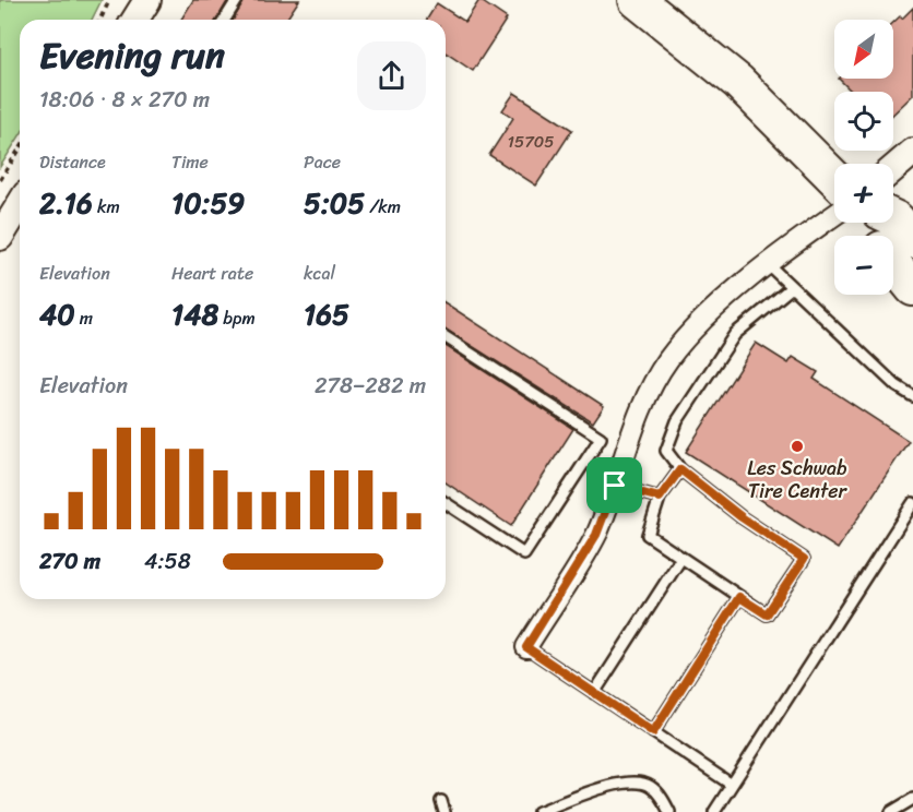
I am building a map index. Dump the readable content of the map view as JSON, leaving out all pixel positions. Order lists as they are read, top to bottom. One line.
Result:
{"places":["Les Schwab Tire Center"],"house_numbers":["15705"],"north":"bottom left","page":{"map_buttons":["+","−"],"heading":["Evening run","18:06 · 8 × 270 m"],"stats":[["Distance","2.16 km"],["Time","10:59"],["Pace","5:05 /km"],["Elevation","40 m"],["Heart rate","148 bpm"],["kcal","165"]],"chart":["Elevation","278–282 m"],"list":[{"name":"270 m","note":"4:58"}]}}
